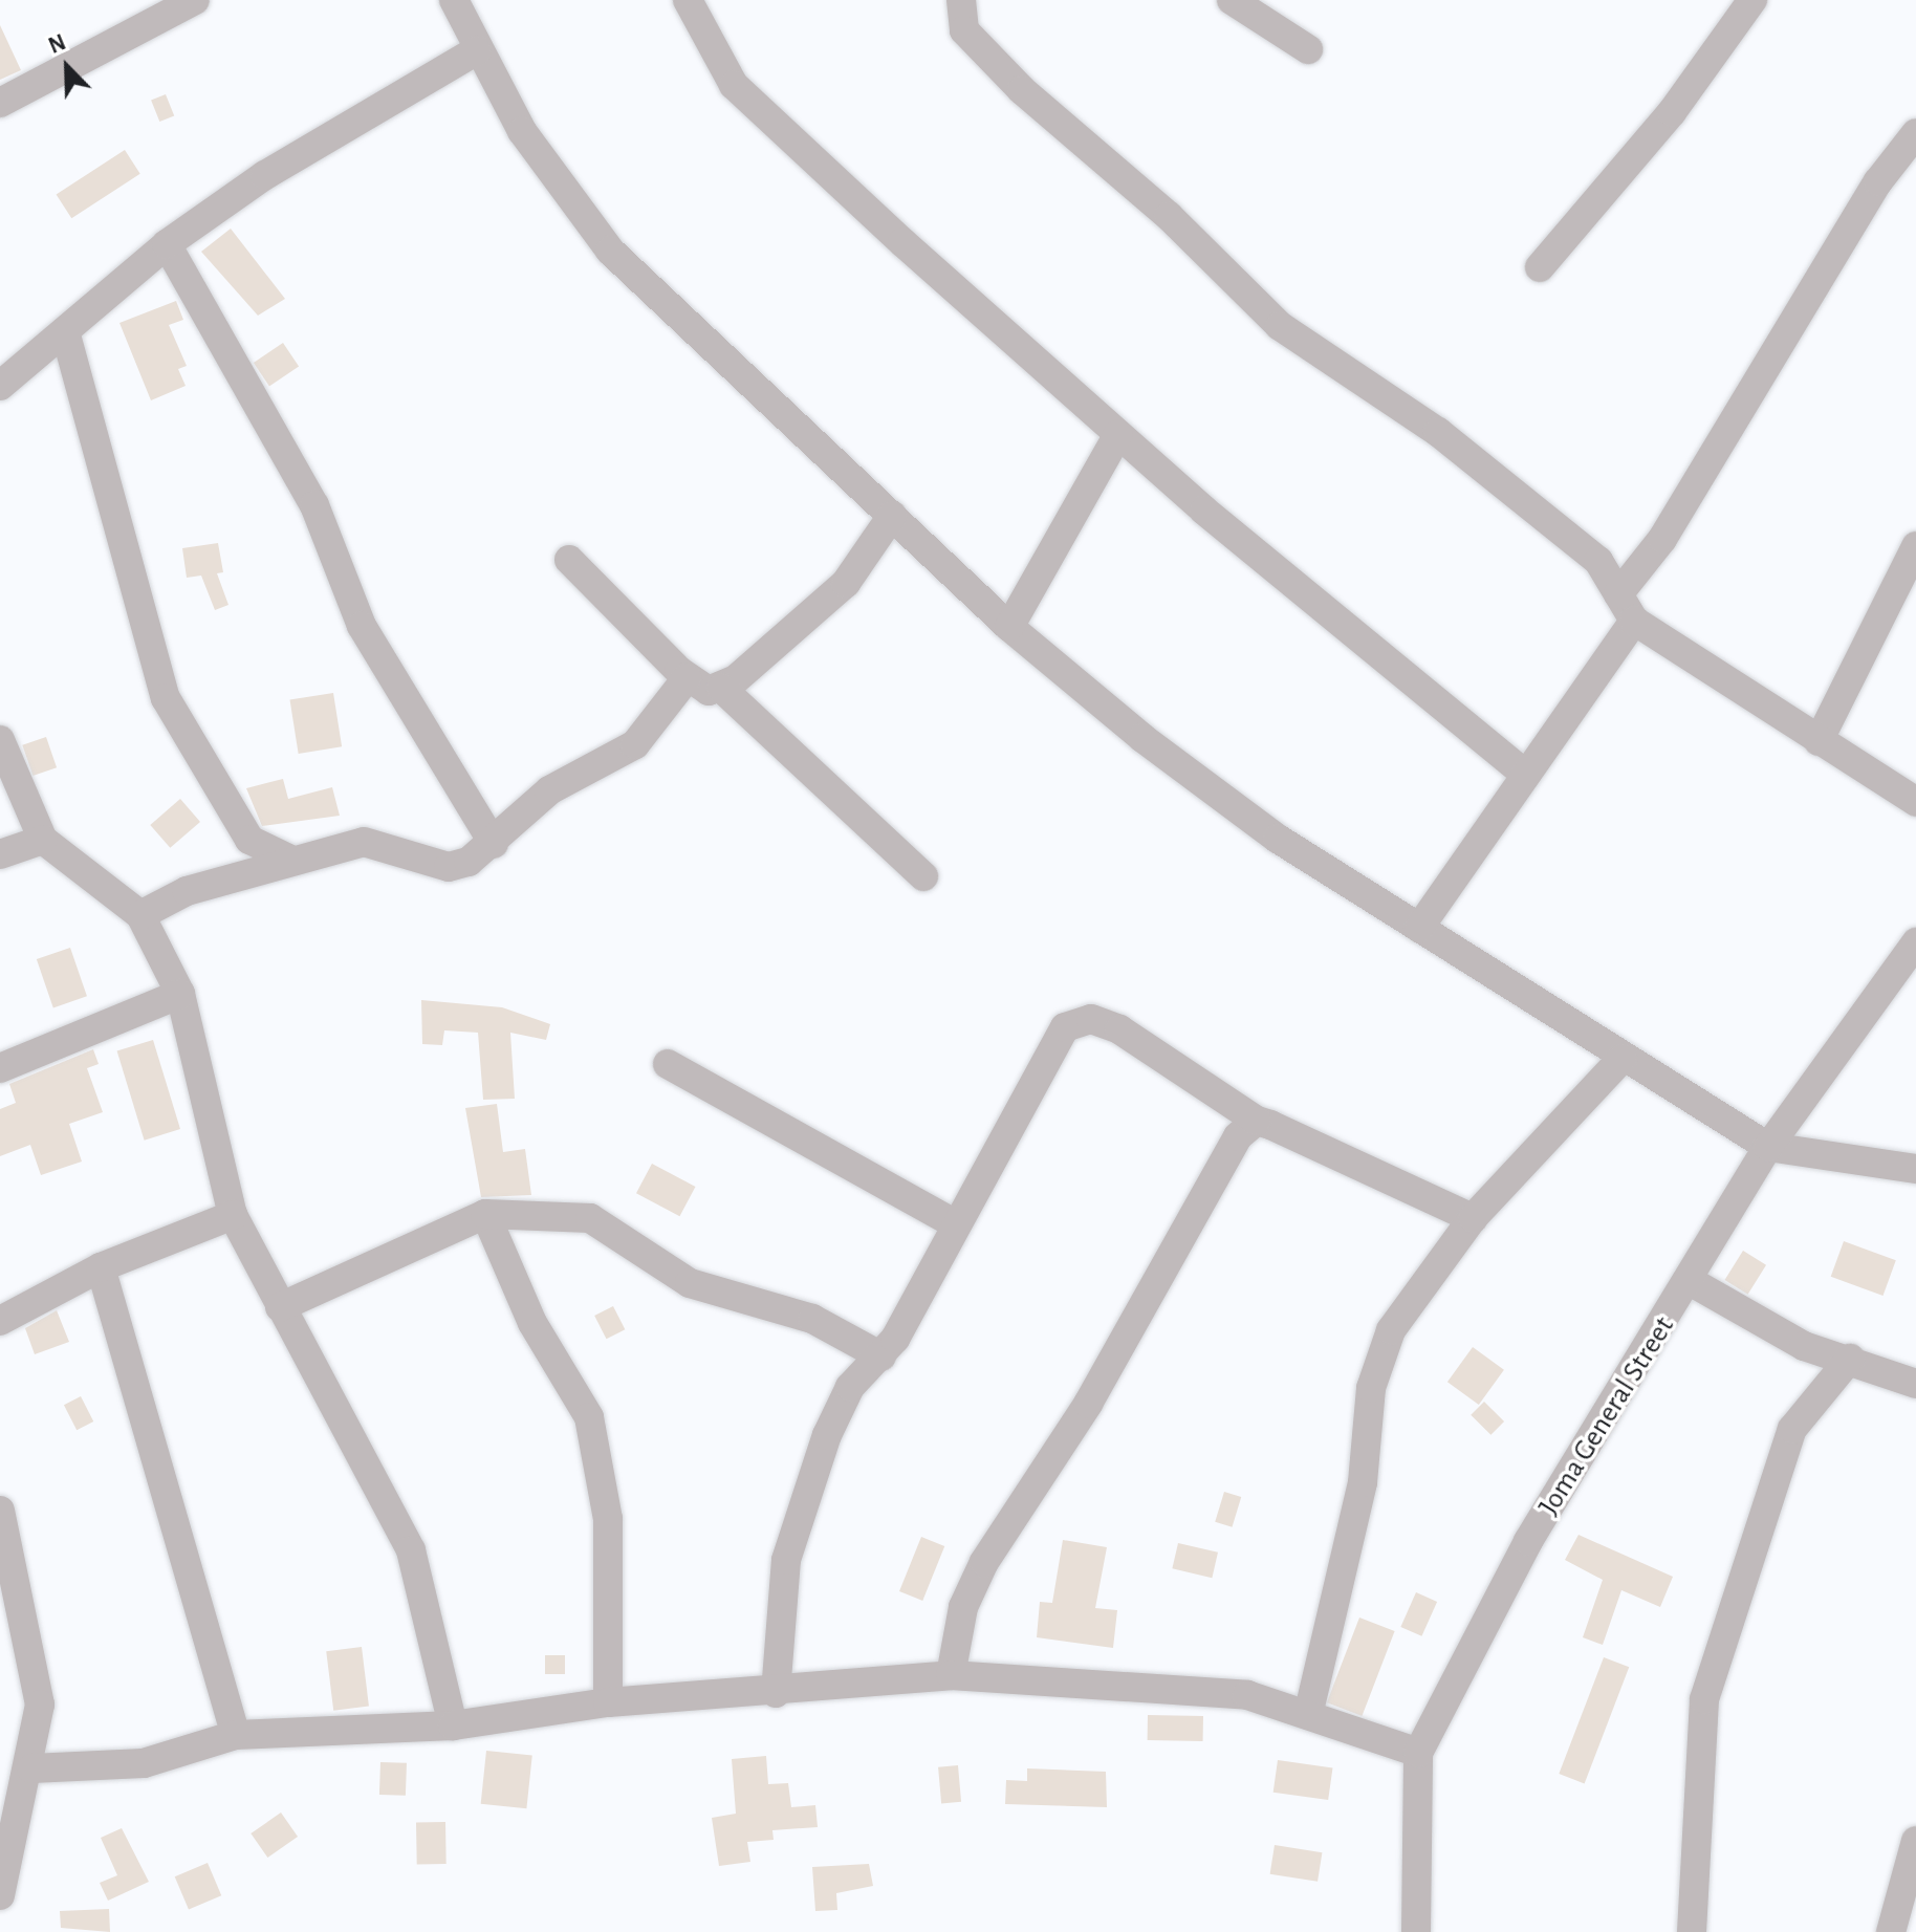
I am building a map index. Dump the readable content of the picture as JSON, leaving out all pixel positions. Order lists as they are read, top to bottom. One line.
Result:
{"streets":{"street":["Joma General Street"]},"north":"top left"}
